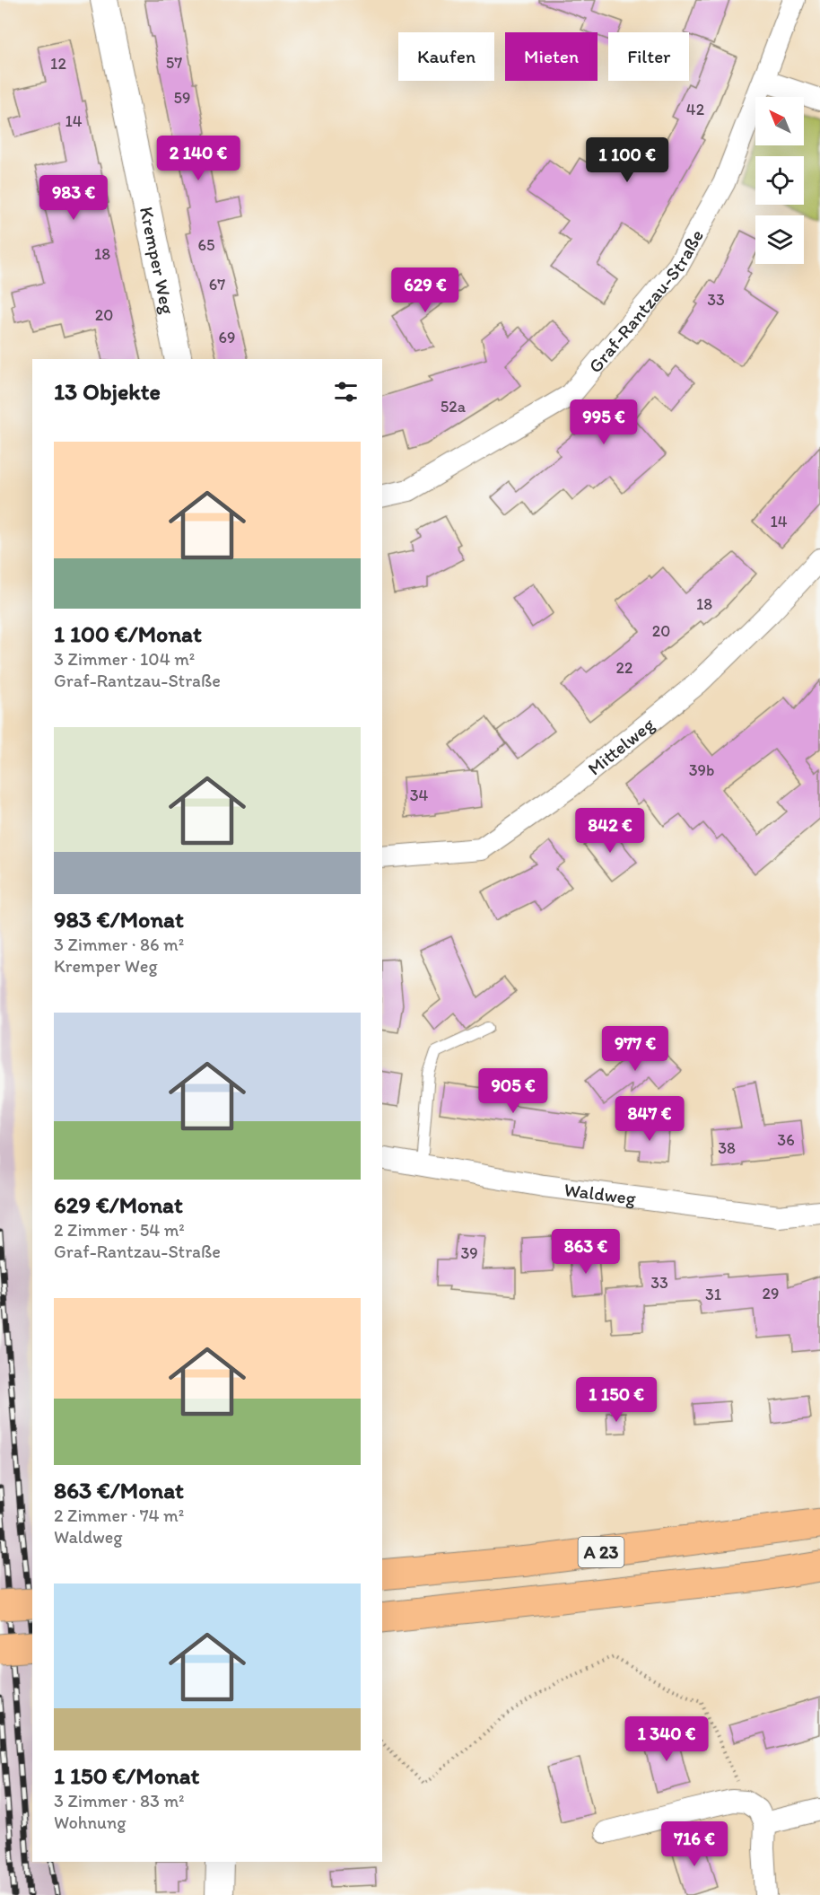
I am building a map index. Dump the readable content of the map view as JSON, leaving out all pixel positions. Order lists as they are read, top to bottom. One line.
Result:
{"streets":{"highway":["A 23"],"street":["Kremper Weg","Graf-Rantzau-Straße","Mittelweg","Waldweg"]},"house_numbers":["57","12","59","42","14","65","18","67","33","20","69","52a","14","18","20","22","39b","34","36","38","39","33","29","31"],"north":"top left","page":{"chip":["Kaufen","Mieten","Filter"],"price":["2 140 €","1 100 €","983 €","629 €","995 €","842 €","977 €","905 €","847 €","863 €","1 150 €","1 340 €","716 €"],"heading":"13 Objekte","list":[{"name":"1 100 €/Monat","note":"3 Zimmer · 104 m² · Graf-Rantzau-Straße"},{"name":"983 €/Monat","note":"3 Zimmer · 86 m² · Kremper Weg"},{"name":"629 €/Monat","note":"2 Zimmer · 54 m² · Graf-Rantzau-Straße"},{"name":"863 €/Monat","note":"2 Zimmer · 74 m² · Waldweg"},{"name":"1 150 €/Monat","note":"3 Zimmer · 83 m² · Wohnung"}]}}
